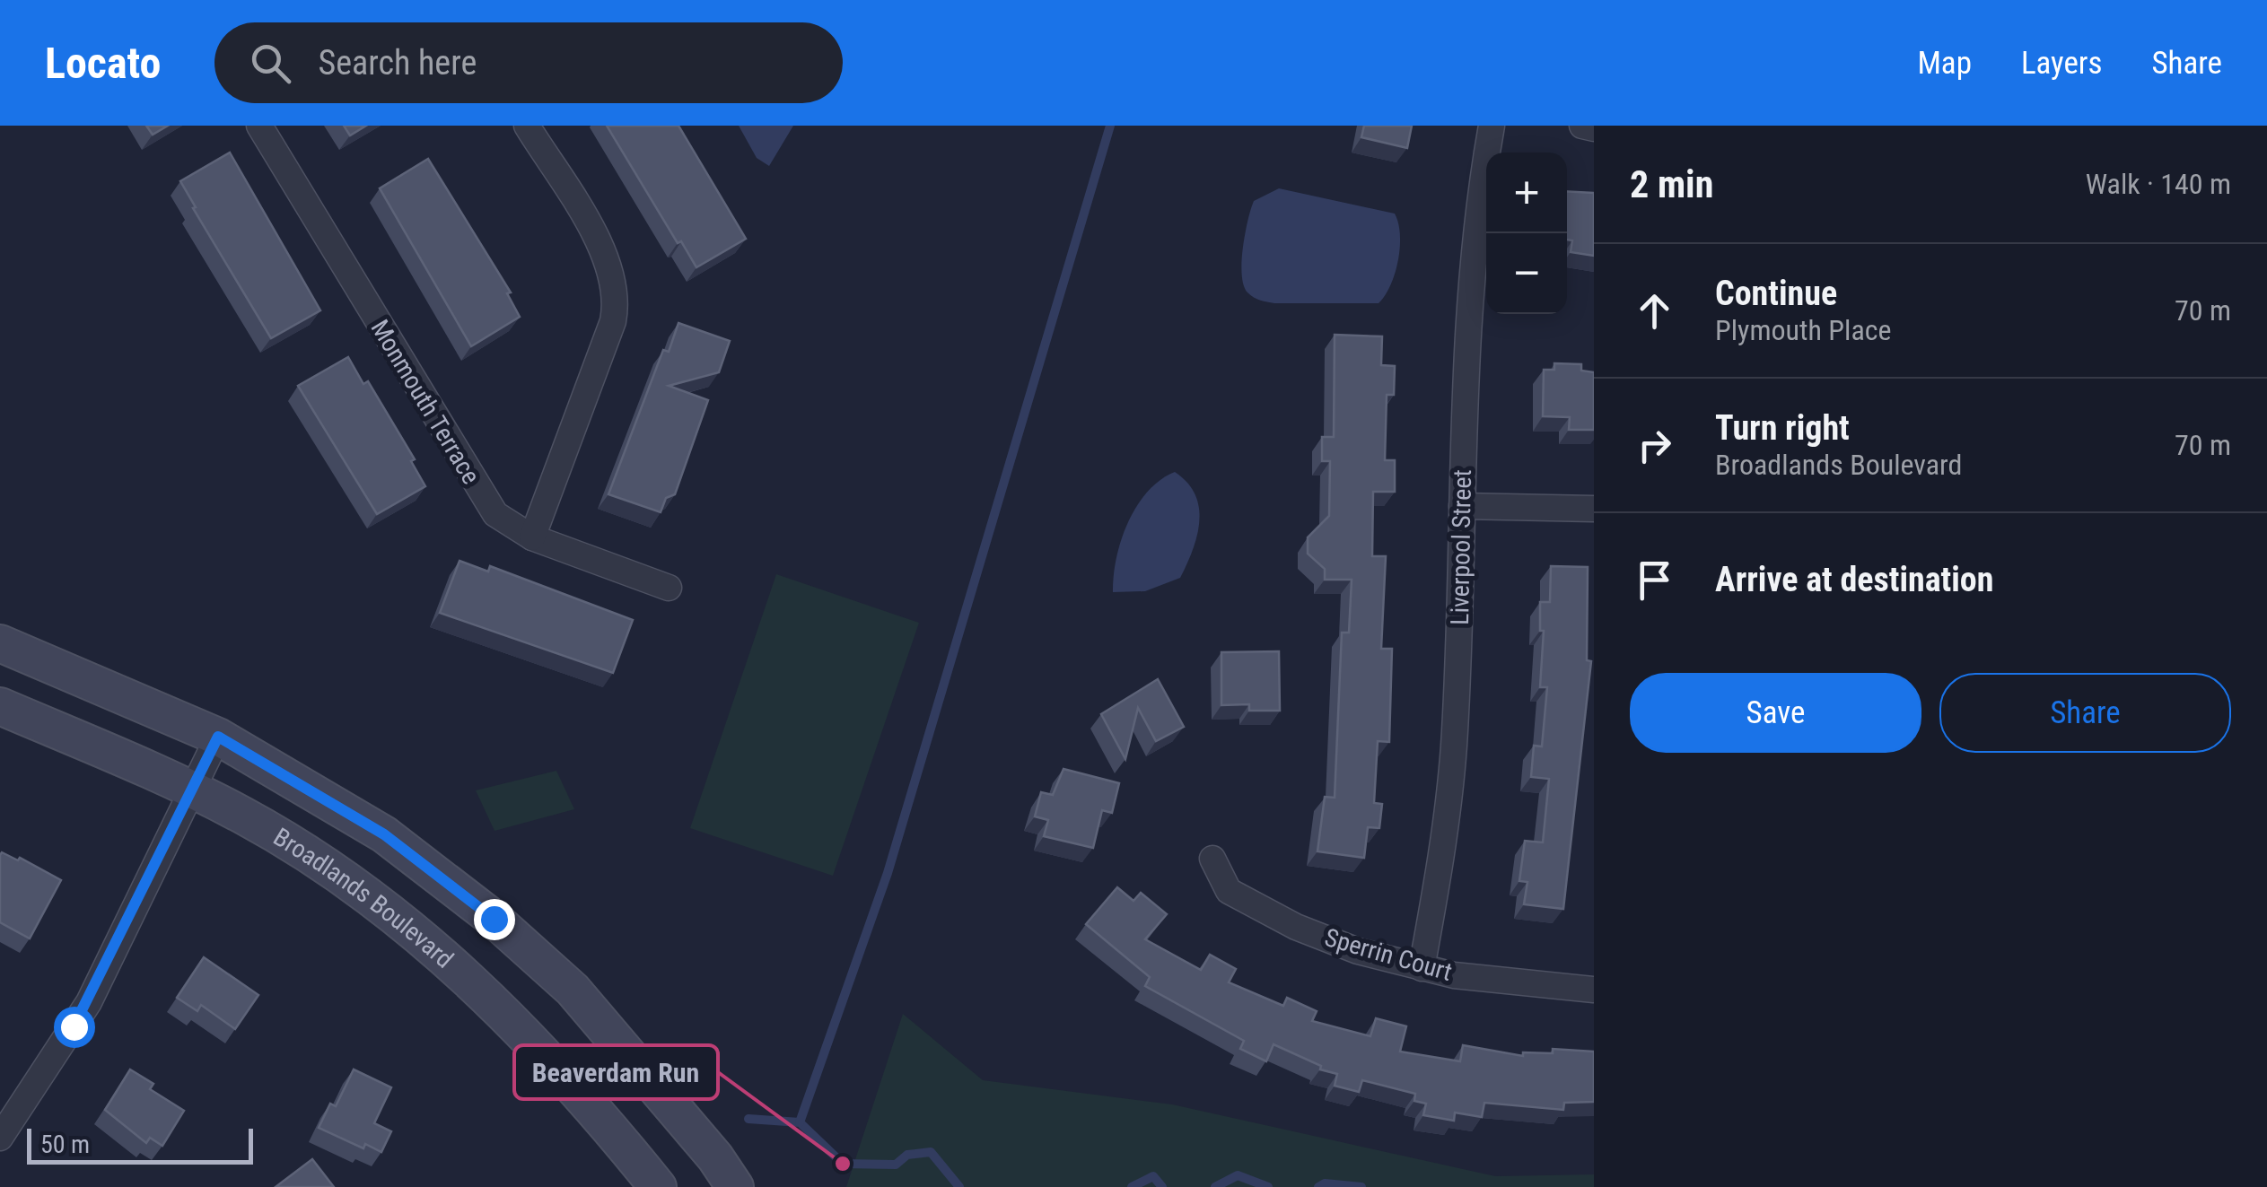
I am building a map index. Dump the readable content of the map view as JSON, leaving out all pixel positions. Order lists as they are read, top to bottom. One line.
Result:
{"streets":{"main road":["Broadlands Boulevard"],"street":["Monmouth Terrace","Liverpool Street","Sperrin Court"]},"crossings":[["Liverpool Street","Sperrin Court"]],"places":["Beaverdam Run"],"scale_bar":"50 m","page":{"header":"Locato","search":"Search here","nav":["Map","Layers","Share"],"heading":["2 min","Walk · 140 m"],"map_buttons":["+","−"],"list":[["Continue","Plymouth Place","70 m"],["Turn right","Broadlands Boulevard","70 m"],"Arrive at destination"],"buttons":["Save","Share"],"scale":"50 m"}}
